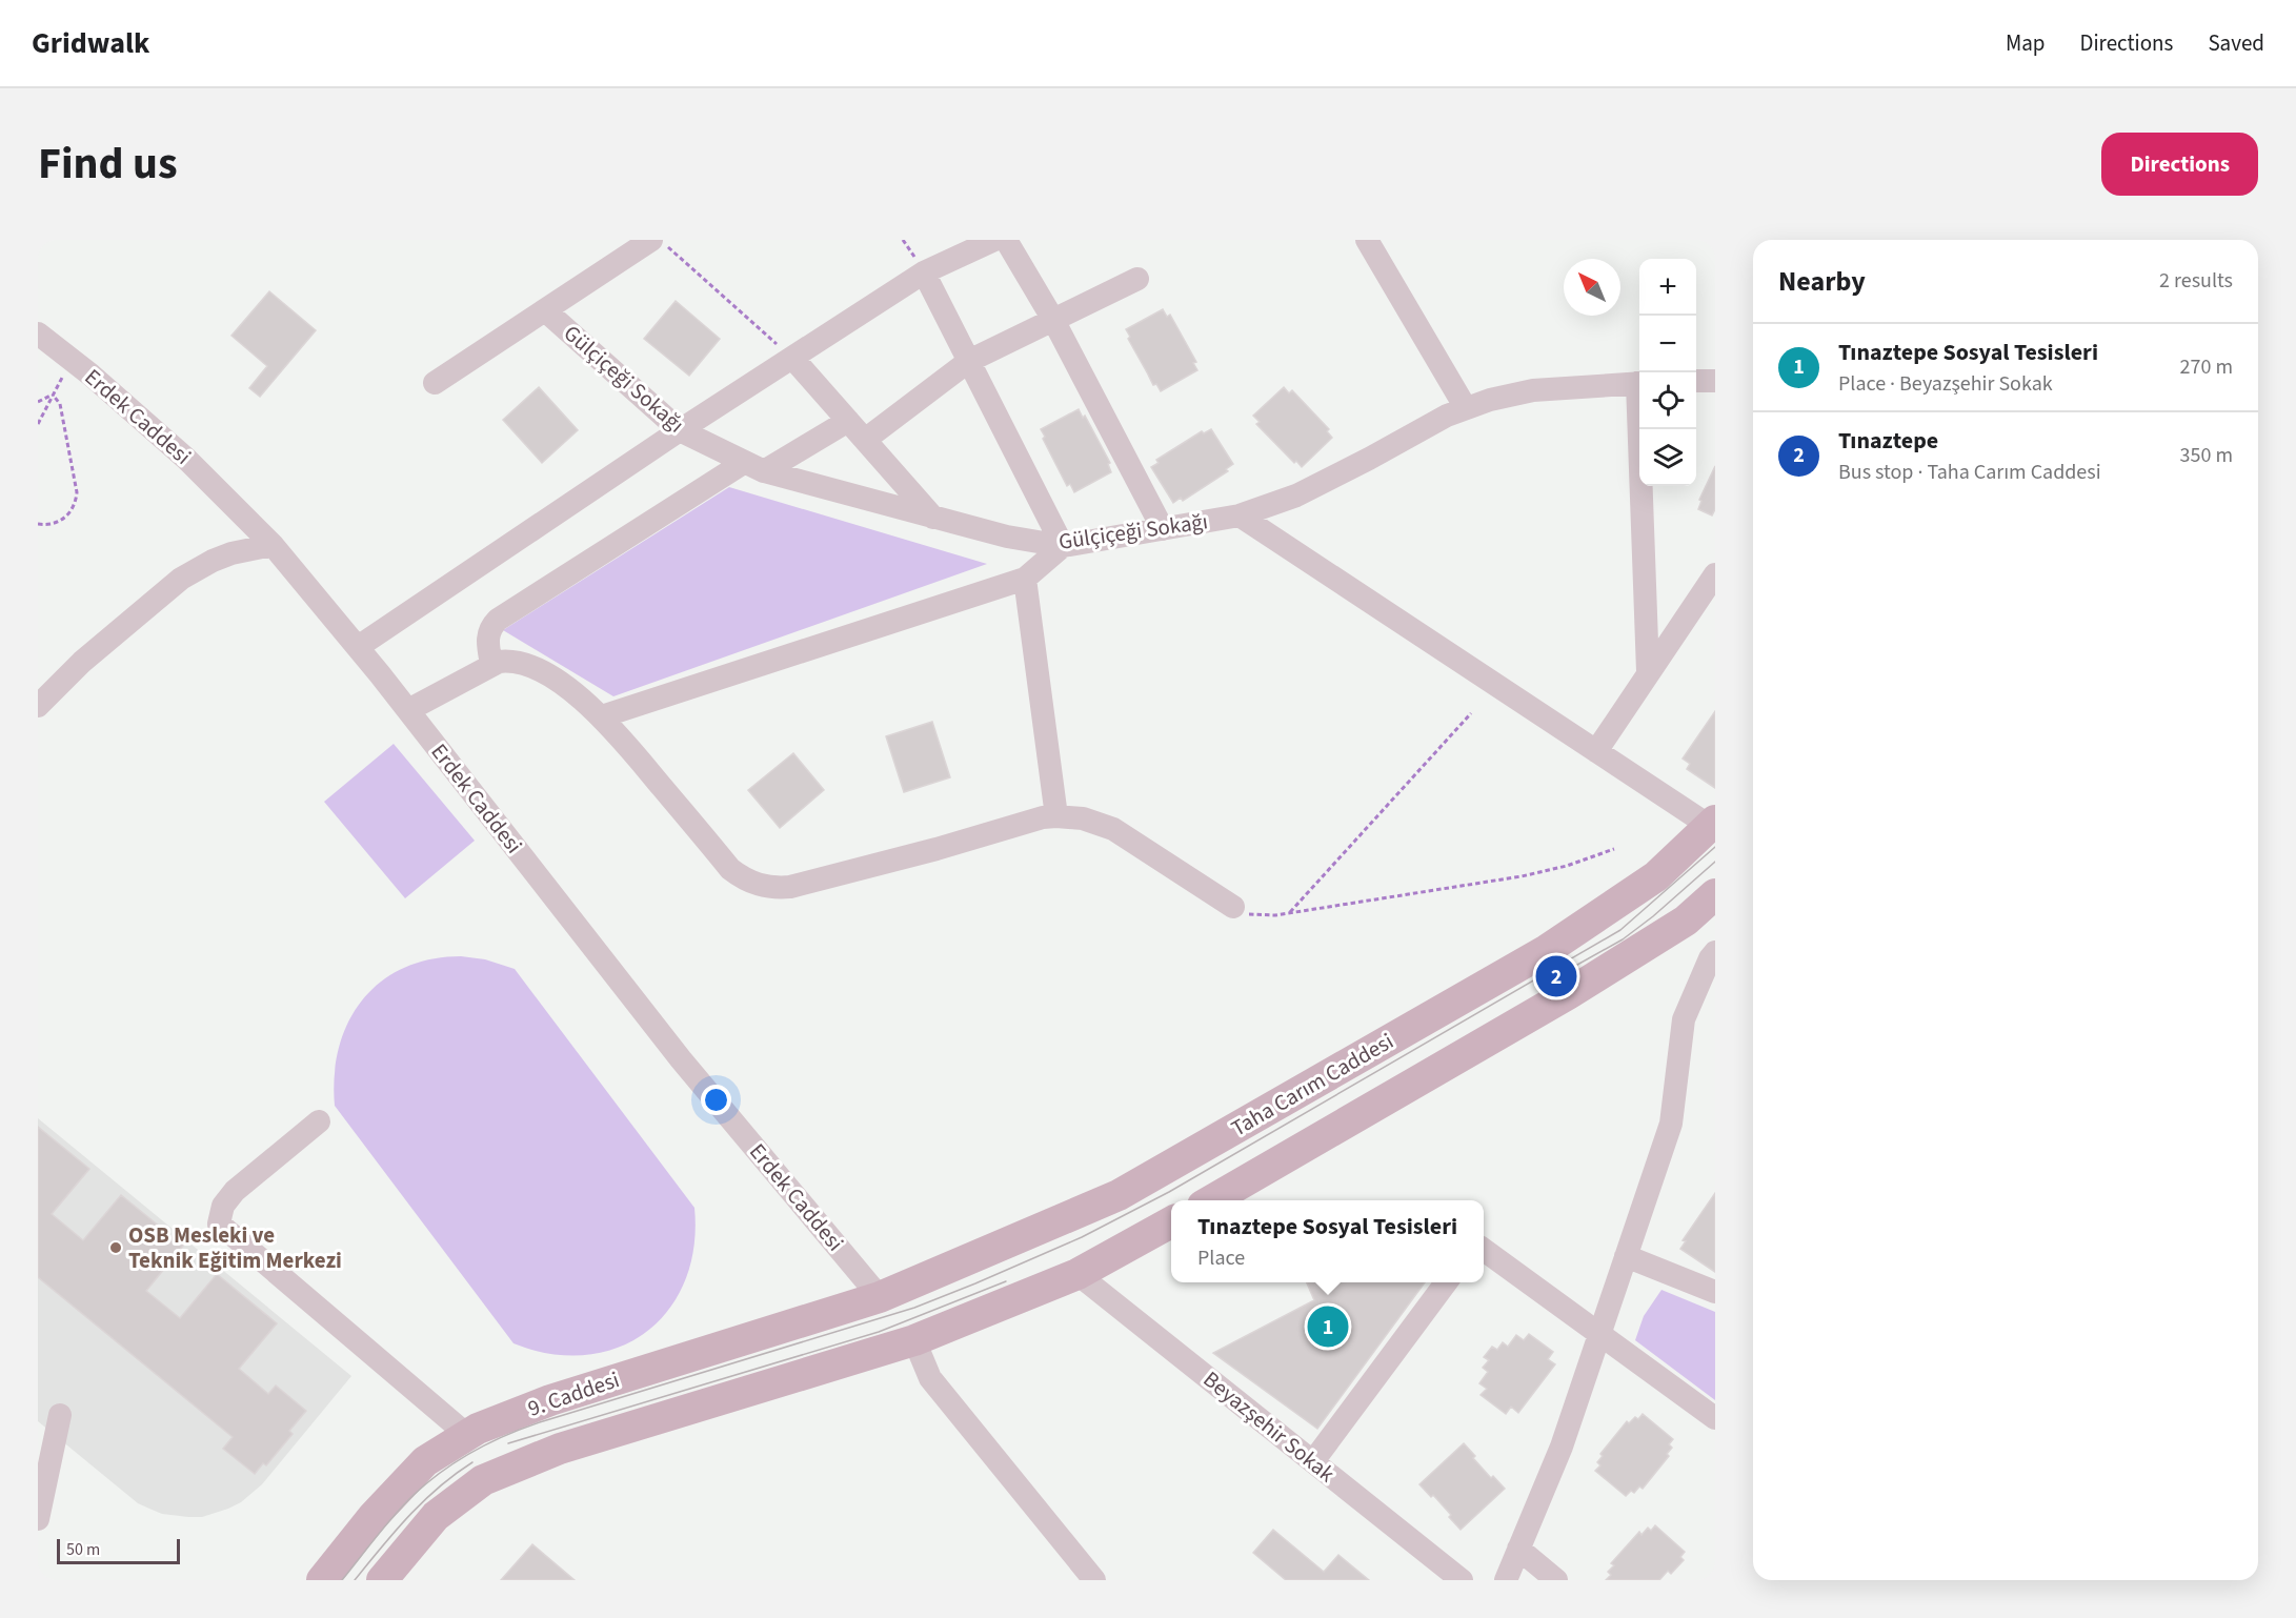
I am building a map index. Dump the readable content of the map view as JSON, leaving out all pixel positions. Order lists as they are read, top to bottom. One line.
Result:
{"streets":{"main road":["Taha Carım Caddesi","9. Caddesi"],"street":["Gülçiçeği Sokağı","Erdek Caddesi","Beyazşehir Sokak"]},"crossings":[["Erdek Caddesi","Taha Carım Caddesi"],["Erdek Caddesi","9. Caddesi"],["Taha Carım Caddesi","9. Caddesi"]],"places":["OSB Mesleki ve Teknik Eğitim Merkezi"],"scale_bar":"50 m","north":"top left","page":{"header":"Gridwalk","nav":["Map","Directions","Saved"],"title":"Find us","buttons":"Directions","heading":["Nearby","2 results"],"map_buttons":["+","−"],"list":[{"mark":"1","name":"Tınaztepe Sosyal Tesisleri","note":"Place · Beyazşehir Sokak","value":"270 m"},{"mark":"2","name":"Tınaztepe","note":"Bus stop · Taha Carım Caddesi","value":"350 m"}],"pins":["2","1"],"popup":["Tınaztepe Sosyal Tesisleri","Place"],"scale":"50 m"}}
